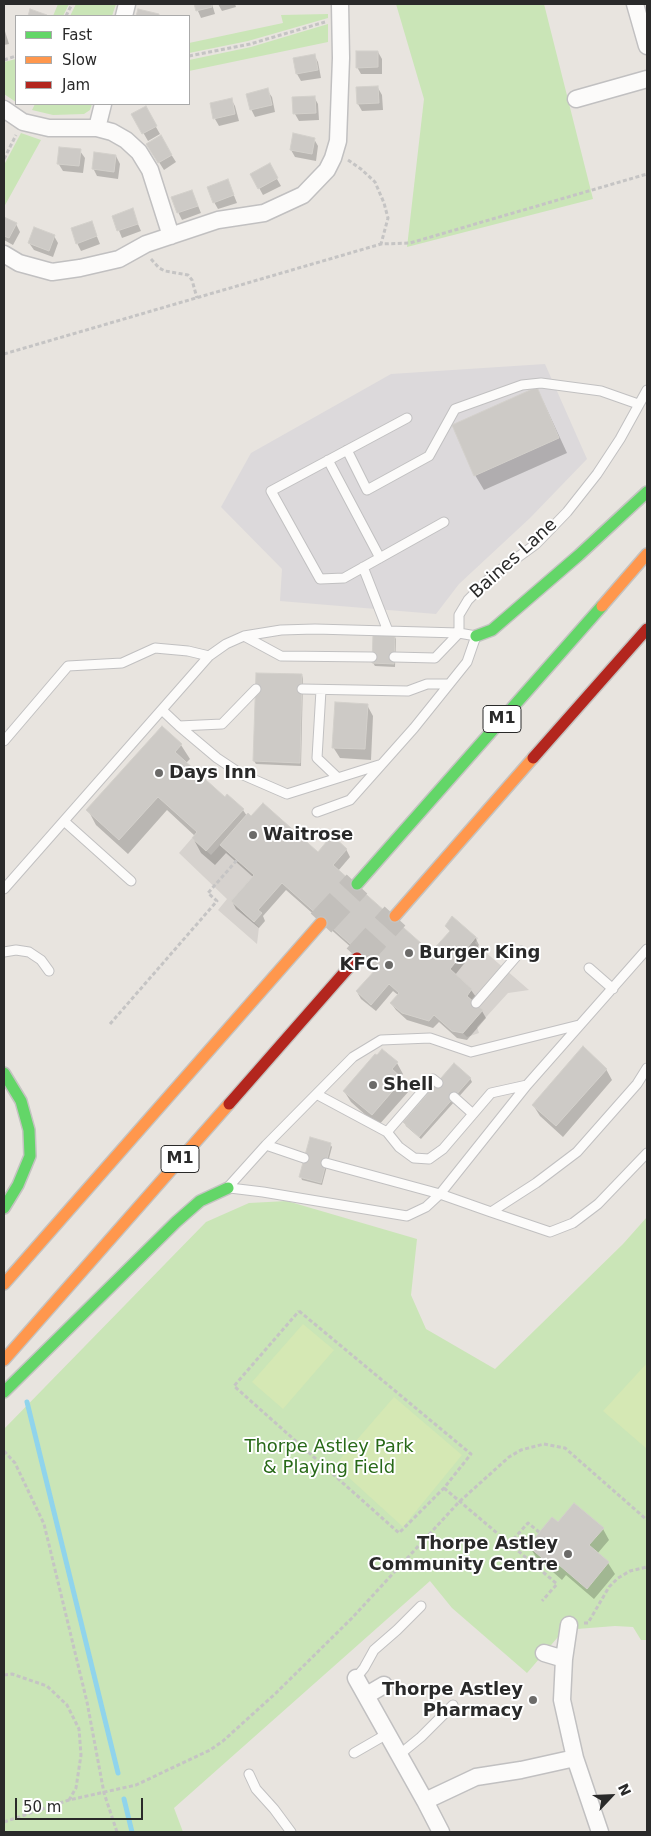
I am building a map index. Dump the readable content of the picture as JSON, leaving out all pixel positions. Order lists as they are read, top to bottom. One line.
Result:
{"streets":{"highway":["M1"],"lane":["Baines Lane"]},"parks":["Thorpe Astley Park & Playing Field"],"places":["Days Inn","Waitrose","Burger King","KFC","Shell","Thorpe Astley Community Centre","Thorpe Astley Pharmacy"],"legend":["Fast","Slow","Jam"],"scale_bar":"50 m","north":"top right"}
